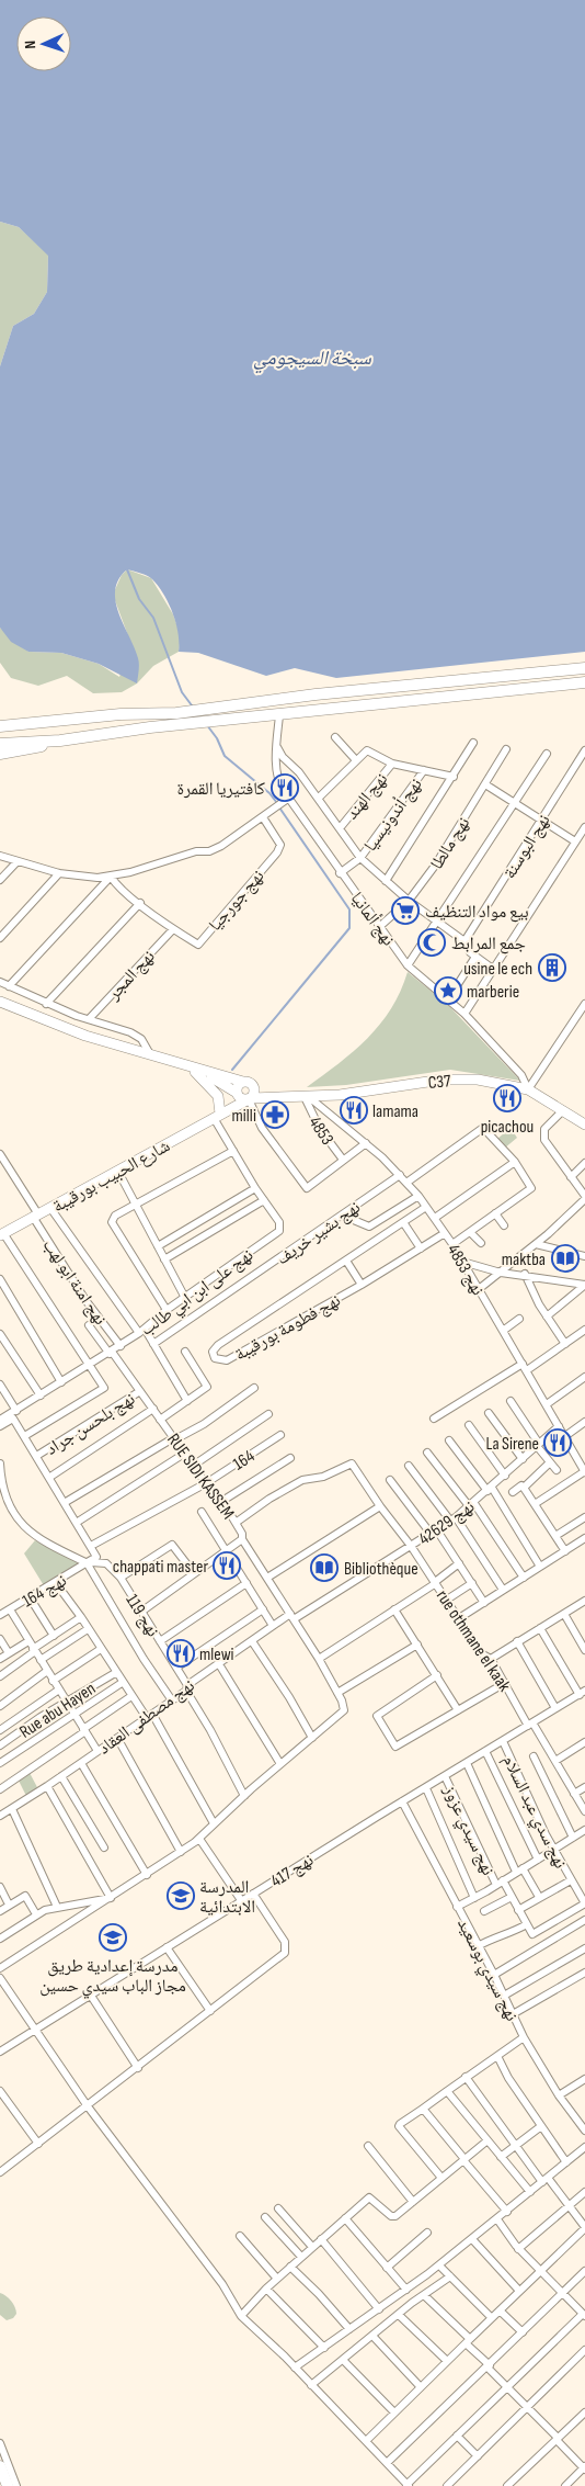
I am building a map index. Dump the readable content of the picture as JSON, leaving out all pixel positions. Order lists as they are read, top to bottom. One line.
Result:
{"streets":{"main road":["C37","شارع الحبيب بورقيبة"],"street":["نهج الهند","نهج أندونيسيا","نهج مالطا","نهج البوسنة","نهج جورجيا","نهج ألمانيا","نهج المجر","4853","نهج بشير خريف","نهج 4853","نهج امنة ابو لهب","نهج على ابن ابي طالب","نهج فطومة بورقيبة","نهج بلحسن جراد","164","RUE SIDI KASSEM","نهج 42629","نهج 164","نهج 119","rue othmane el kaak","Rue abu Hayen","نهج مصطفى العقاد","نهج سدي عبد السلام","نهج سيدي عزوز","نهج 417","نهج سيدي بوسعيد"]},"crossings":[["نهج أندونيسيا","نهج ألمانيا"],["نهج مالطا","نهج ألمانيا"],["نهج جورجيا","نهج المجر"],["نهج ألمانيا","C37"],["C37","4853"],["C37","نهج 4853"],["4853","نهج 4853"],["شارع الحبيب بورقيبة","نهج امنة ابو لهب"],["شارع الحبيب بورقيبة","نهج على ابن ابي طالب"],["نهج بشير خريف","نهج 4853"],["نهج 4853","نهج فطومة بورقيبة"],["نهج 4853","نهج 42629"],["نهج امنة ابو لهب","نهج على ابن ابي طالب"],["نهج على ابن ابي طالب","RUE SIDI KASSEM"],["نهج على ابن ابي طالب","نهج 119"],["نهج بلحسن جراد","RUE SIDI KASSEM"],["نهج بلحسن جراد","نهج 119"],["164","RUE SIDI KASSEM"],["164","نهج 119"],["RUE SIDI KASSEM","نهج 42629"],["RUE SIDI KASSEM","rue othmane el kaak"],["RUE SIDI KASSEM","نهج مصطفى العقاد"],["نهج 42629","rue othmane el kaak"],["نهج 42629","نهج مصطفى العقاد"],["نهج 119","نهج مصطفى العقاد"],["rue othmane el kaak","نهج 417"],["نهج سدي عبد السلام","نهج 417"],["نهج سيدي عزوز","نهج 417"],["نهج 417","نهج سيدي بوسعيد"]],"water":["سبخة السيجومي"],"places":{"restaurant":["كافتيريا القمرة","picachou","lamama","La Sirene","chappati master","mlewi"],"supermarket":["بيع مواد التنظيف"],"mosque":["جمع المرابط"],"building":["usine le ech"],"place":["marberie"],"pharmacy":["milli"],"library":["maktba","Bibliothèque"],"school or university":["المدرسة الابتدائية","مدرسة إعدادية طريق مجاز الباب سيدي حسين"]},"north":"left"}
